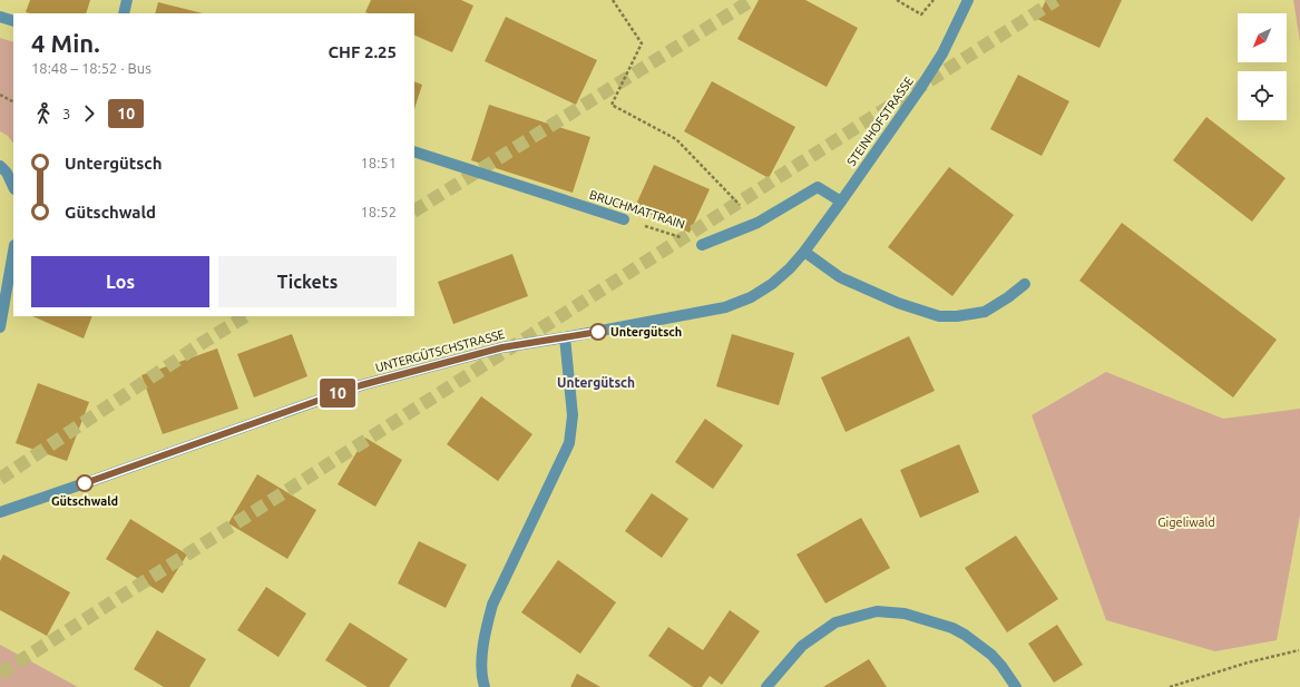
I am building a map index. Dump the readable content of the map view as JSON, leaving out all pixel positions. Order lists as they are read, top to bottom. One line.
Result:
{"streets":{"street":["STEINHOFSTRASSE","BRUCHMATTRAIN","UNTERGÜTSCHSTRASSE"]},"crossings":[["STEINHOFSTRASSE","UNTERGÜTSCHSTRASSE"]],"districts":["Untergütsch"],"parks":["Gigeliwald"],"places":["Untergütsch","Gütschwald"],"lines":["bus line 10"],"north":"bottom left","page":{"on_map":"10","heading":["4 Min.","18:48 – 18:52 · Bus","CHF 2.25"],"legs":["3","10"],"list":[{"name":"Untergütsch","value":"18:51"},{"name":"Gütschwald","value":"18:52"}],"buttons":["Los","Tickets"]}}
